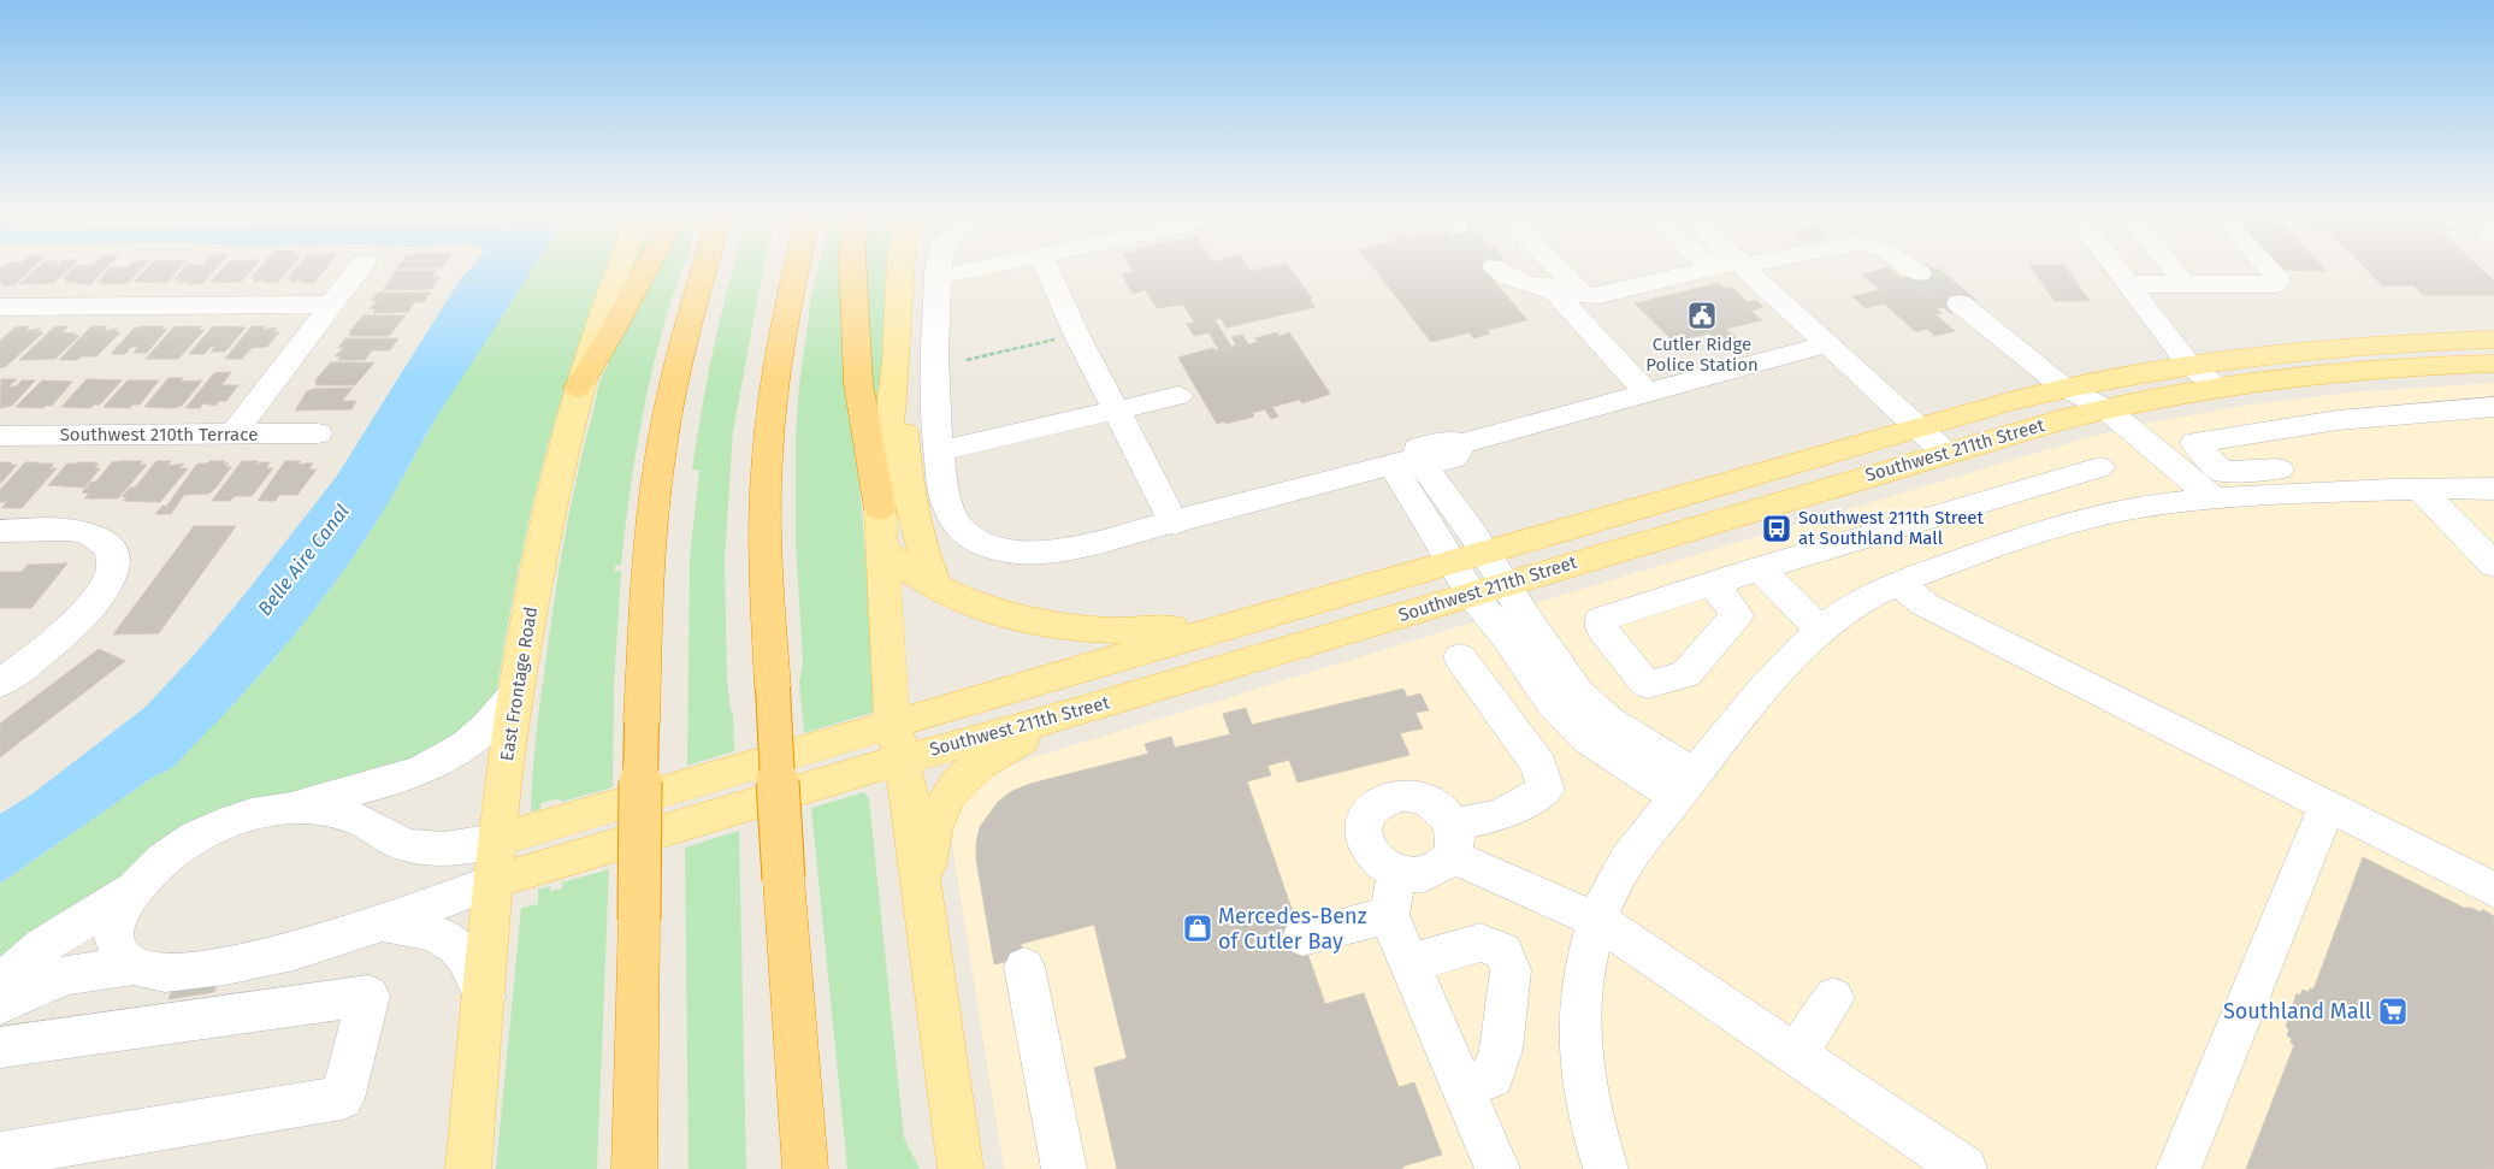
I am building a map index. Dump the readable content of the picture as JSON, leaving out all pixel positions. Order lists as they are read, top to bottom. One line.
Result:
{"streets":{"main road":["Southwest 211th Street","East Frontage Road"],"street":["Southwest 210th Terrace"]},"crossings":[["Southwest 211th Street","East Frontage Road"]],"water":["Belle Aire Canal"],"places":{"public building":["Cutler Ridge Police Station"],"bus stop":["Southwest 211th Street at Southland Mall"],"shop":["Mercedes-Benz of Cutler Bay"],"supermarket":["Southland Mall"]}}
